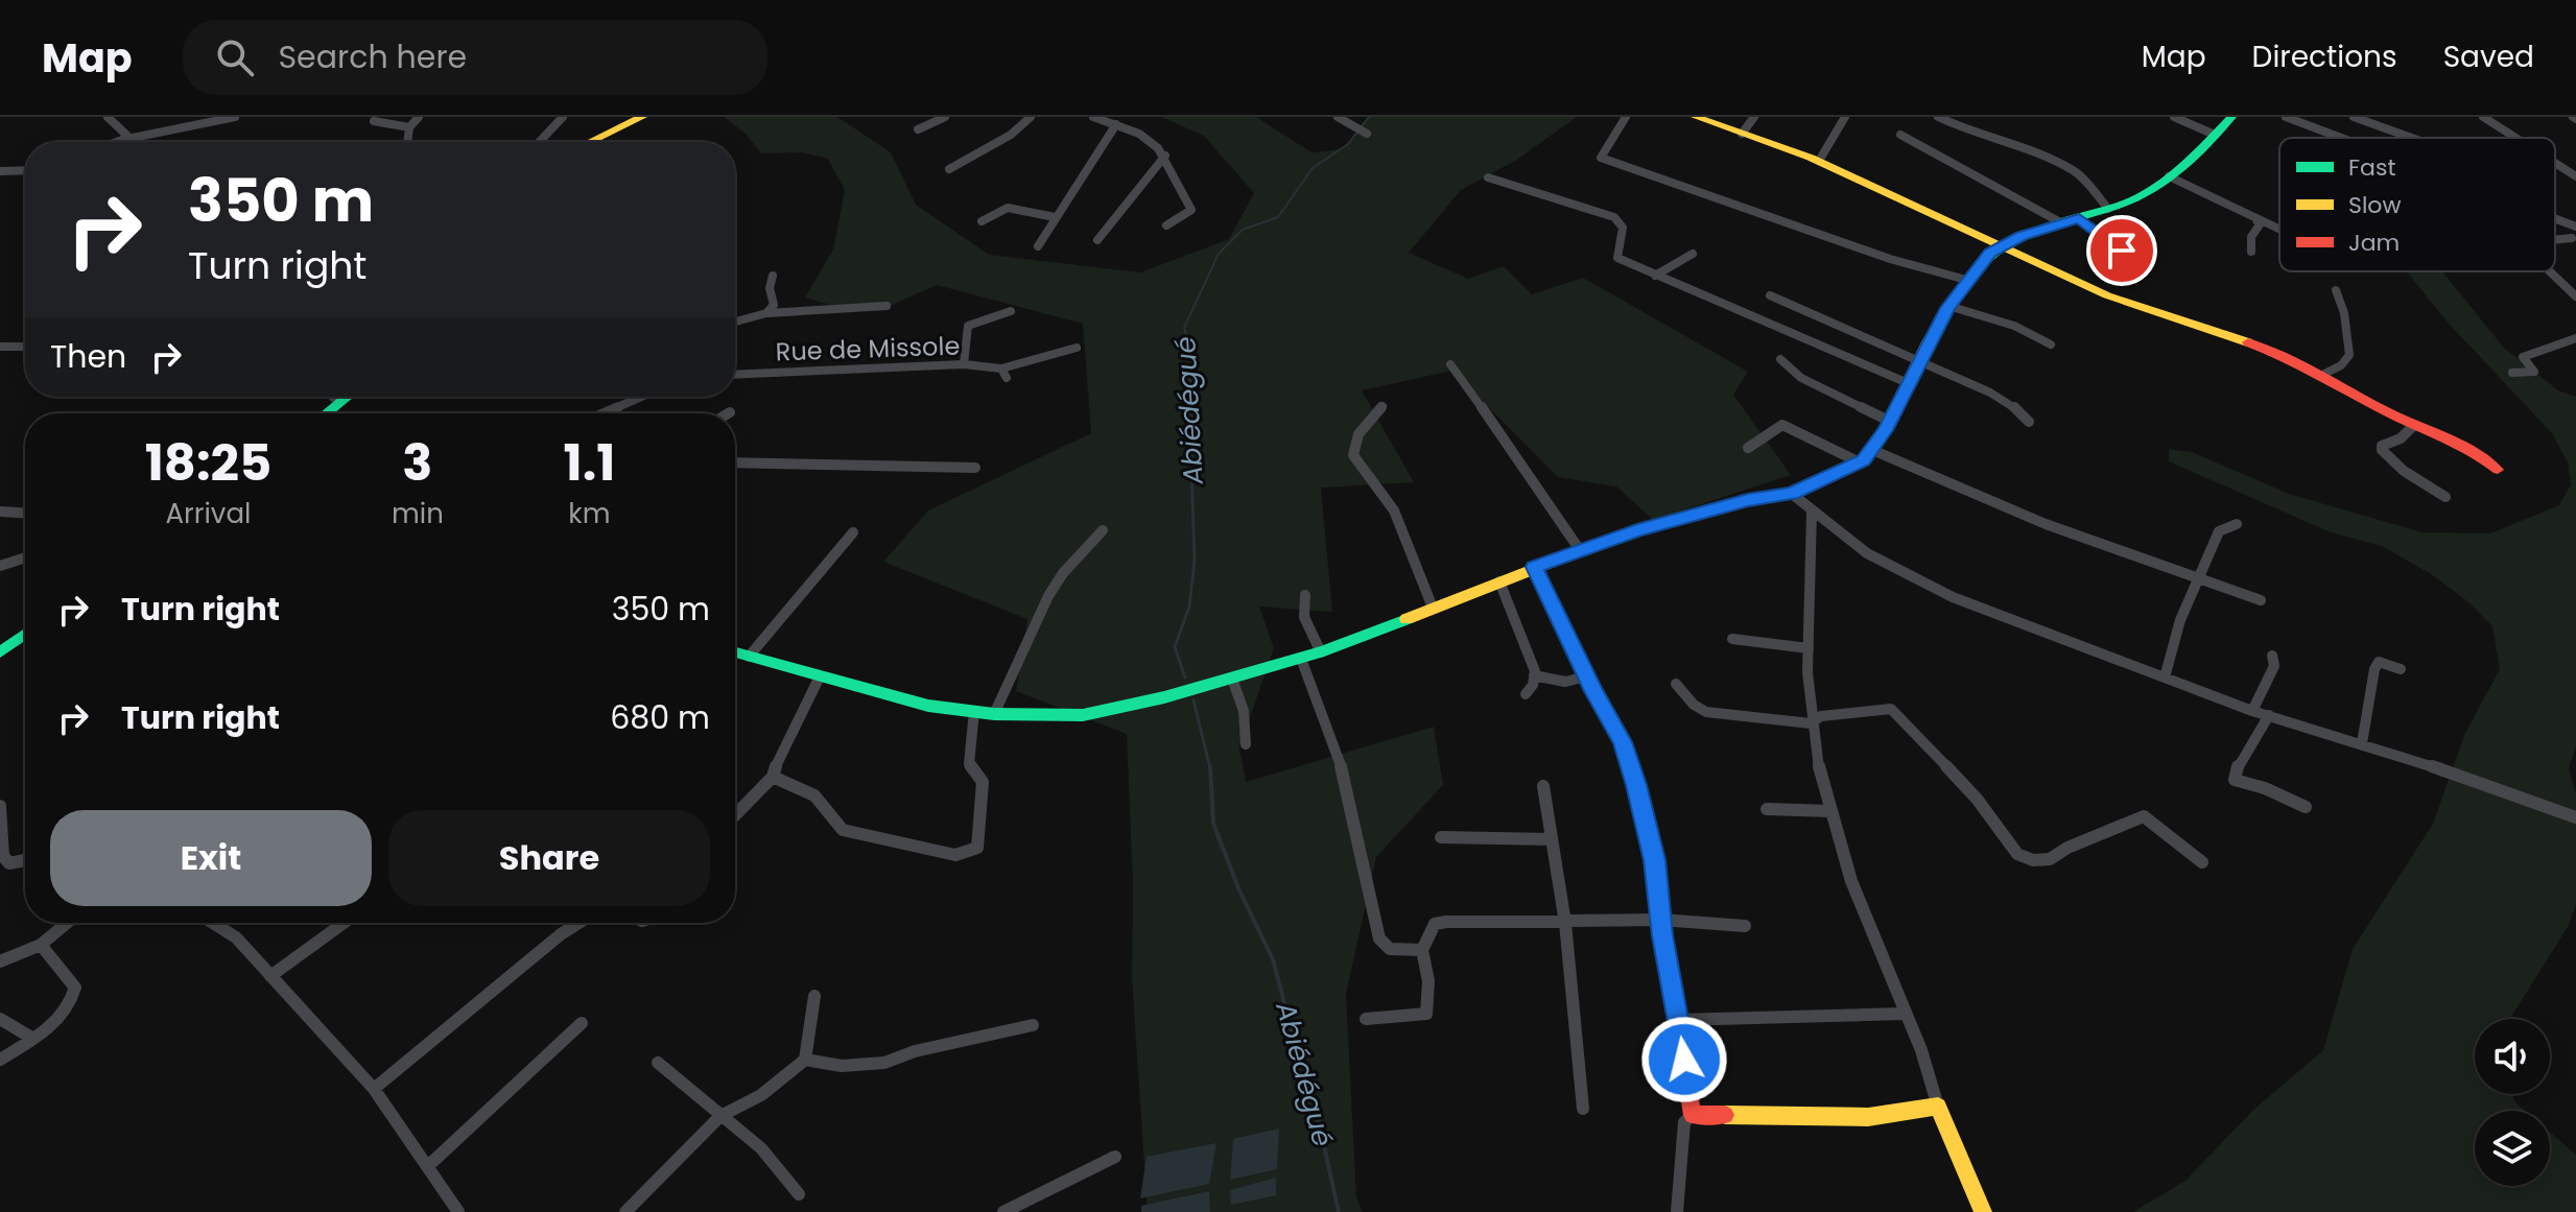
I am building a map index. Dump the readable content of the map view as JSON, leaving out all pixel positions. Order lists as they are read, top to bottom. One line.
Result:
{"streets":{"street":["Rue de Missole"]},"water":["Abiédégué"],"legend":["Fast","Slow","Jam"],"page":{"header":"Map","search":"Search here","nav":["Map","Directions","Saved"],"turn":["350 m","Turn right"],"then":"Then","eta":["18:25","Arrival","3","min","1.1","km"],"list":[{"name":"Turn right","value":"350 m"},{"name":"Turn right","value":"680 m"}],"buttons":["Exit","Share"]}}
